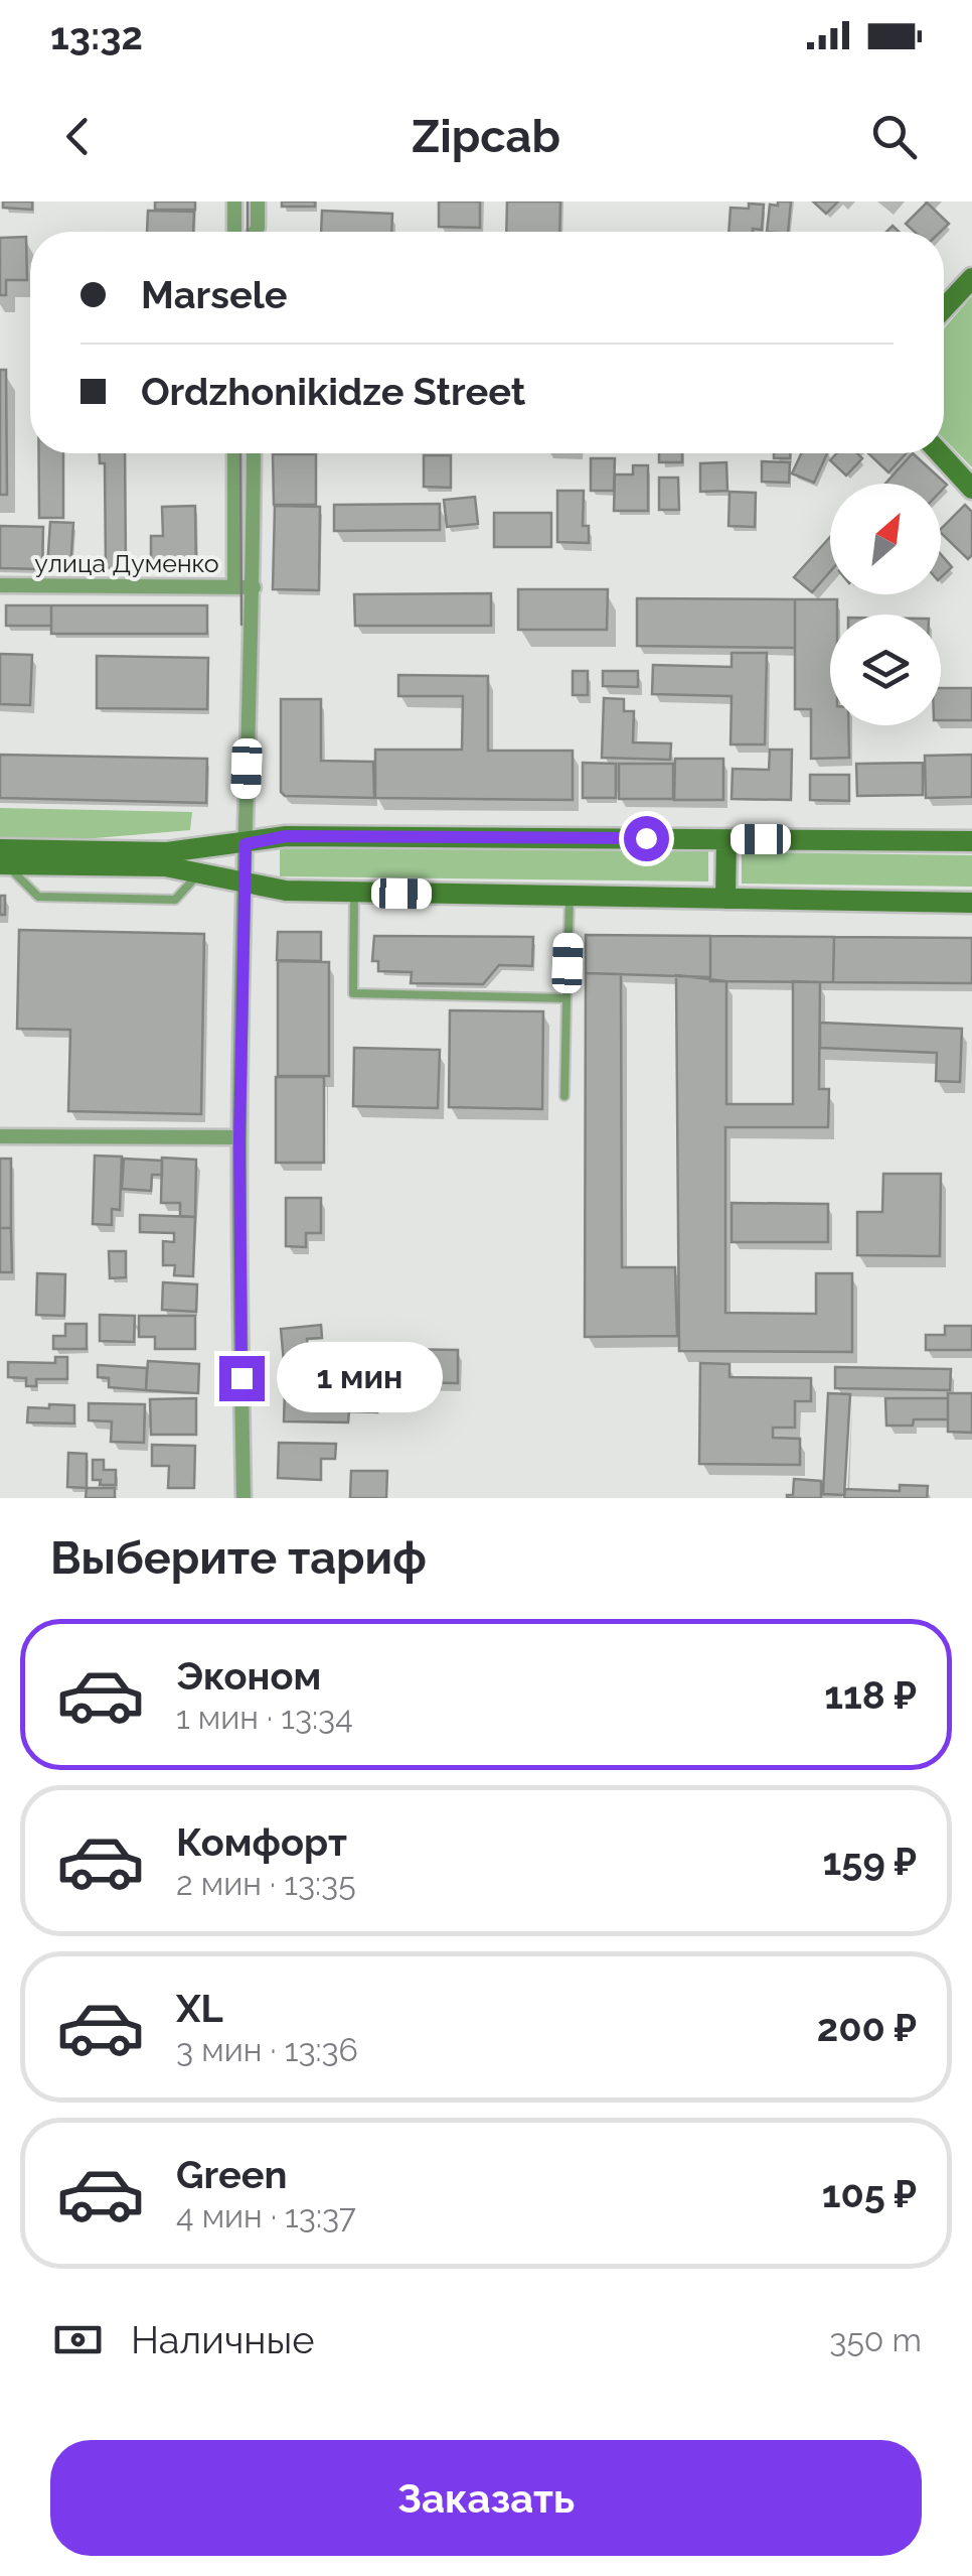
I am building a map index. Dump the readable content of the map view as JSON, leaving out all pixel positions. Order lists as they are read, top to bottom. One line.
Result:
{"streets":{"street":["улица Думенко"]},"north":"top right","page":{"status":"13:32","header":"Zipcab","banner":["Marsele","Ordzhonikidze Street"],"bubble":"1 мин","heading":"Выберите тариф","list":[{"name":"Эконом","note":"1 мин · 13:34","value":"118 ₽"},{"name":"Комфорт","note":"2 мин · 13:35","value":"159 ₽"},{"name":"XL","note":"3 мин · 13:36","value":"200 ₽"},{"name":"Green","note":"4 мин · 13:37","value":"105 ₽"}],"pay":["Наличные","350 m"],"buttons":"Заказать"}}
